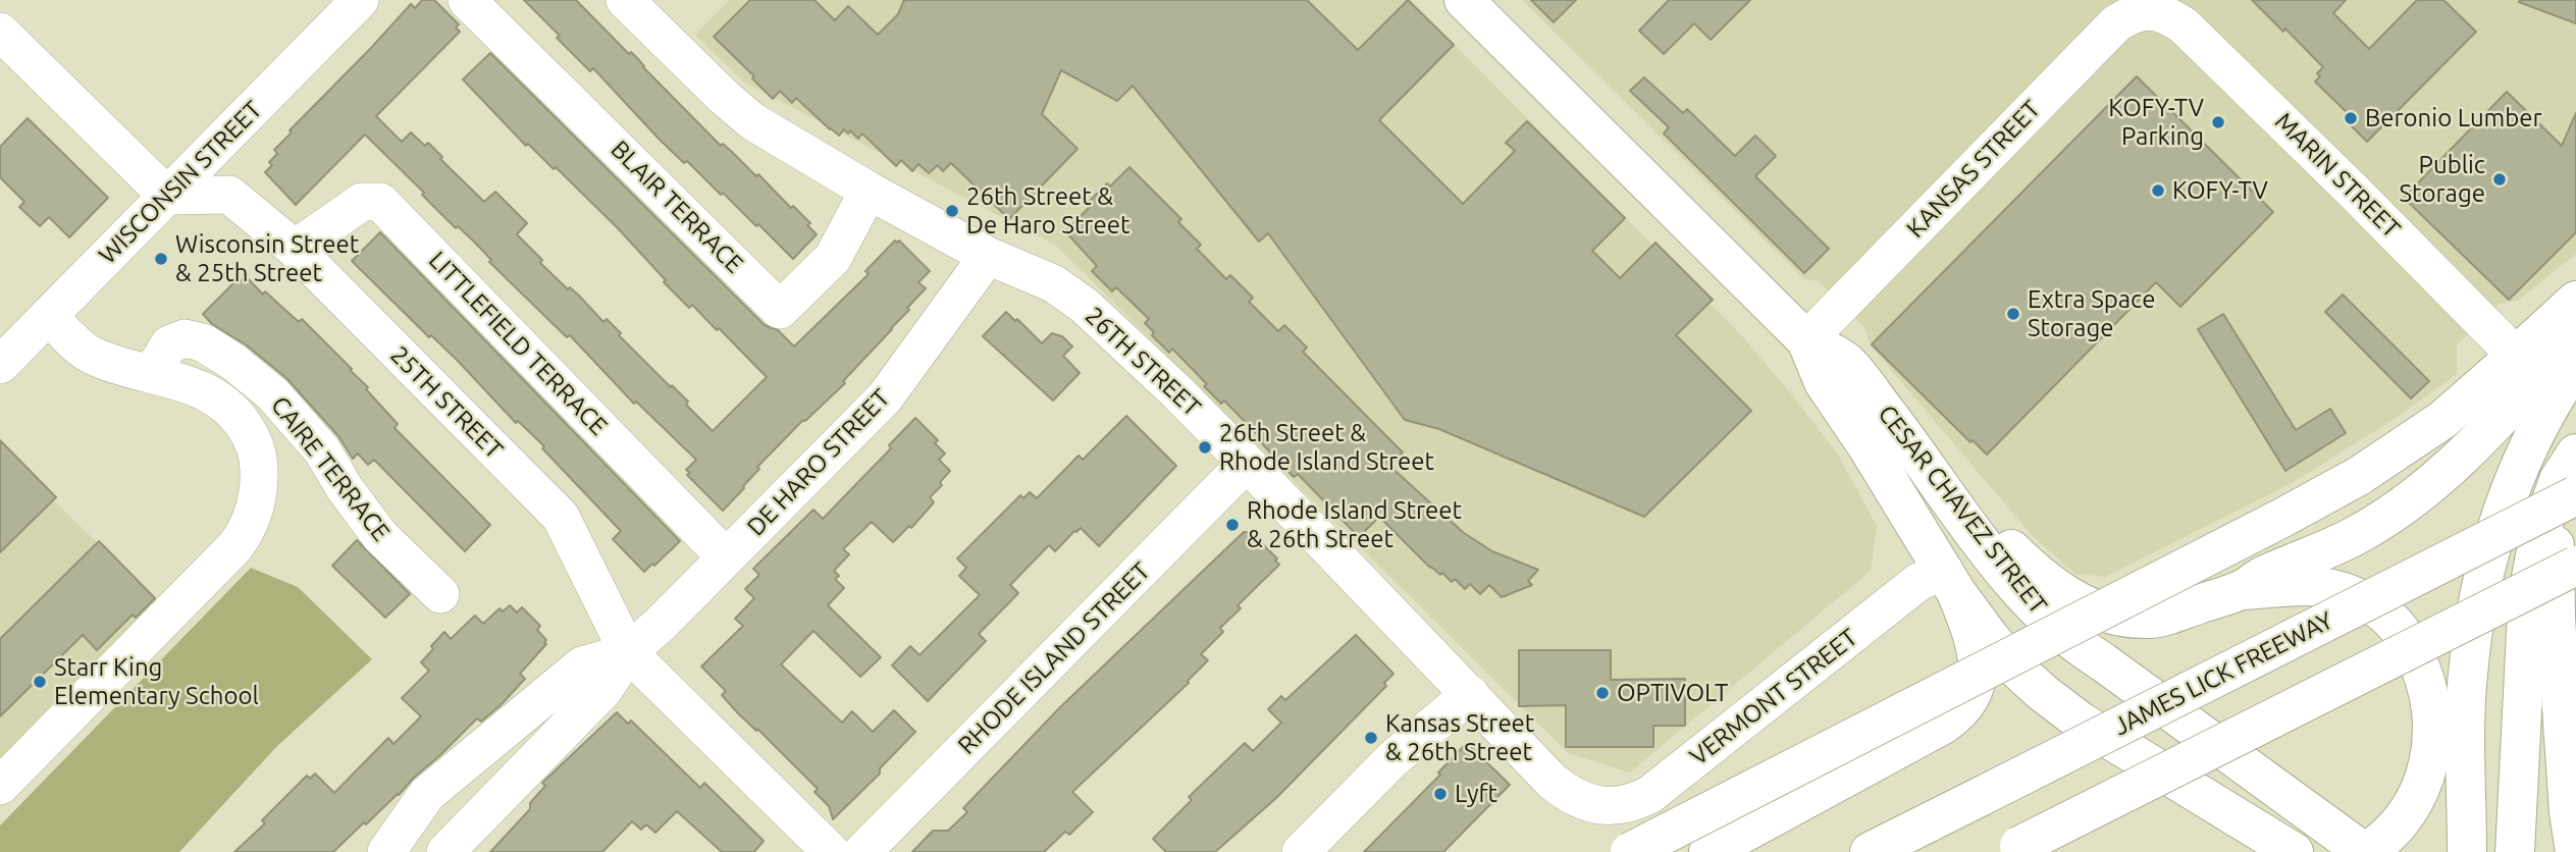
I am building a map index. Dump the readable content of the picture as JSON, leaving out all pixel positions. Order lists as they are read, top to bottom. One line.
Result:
{"streets":{"main road":["CESAR CHAVEZ STREET","JAMES LICK FREEWAY"],"street":["KANSAS STREET","MARIN STREET","WISCONSIN STREET","BLAIR TERRACE","LITTLEFIELD TERRACE","26TH STREET","25TH STREET","DE HARO STREET","CAIRE TERRACE","RHODE ISLAND STREET","VERMONT STREET"]},"crossings":[["KANSAS STREET","MARIN STREET"],["KANSAS STREET","CESAR CHAVEZ STREET"],["WISCONSIN STREET","25TH STREET"],["BLAIR TERRACE","26TH STREET"],["LITTLEFIELD TERRACE","25TH STREET"],["LITTLEFIELD TERRACE","DE HARO STREET"],["26TH STREET","DE HARO STREET"],["26TH STREET","RHODE ISLAND STREET"],["26TH STREET","VERMONT STREET"],["25TH STREET","DE HARO STREET"],["CESAR CHAVEZ STREET","VERMONT STREET"]],"places":["Beronio Lumber","KOFY-TV Parking","Public Storage","KOFY-TV","26th Street & De Haro Street","Wisconsin Street & 25th Street","Extra Space Storage","26th Street & Rhode Island Street","Rhode Island Street & 26th Street","Starr King Elementary School","OPTIVOLT","Kansas Street & 26th Street","Lyft"]}
